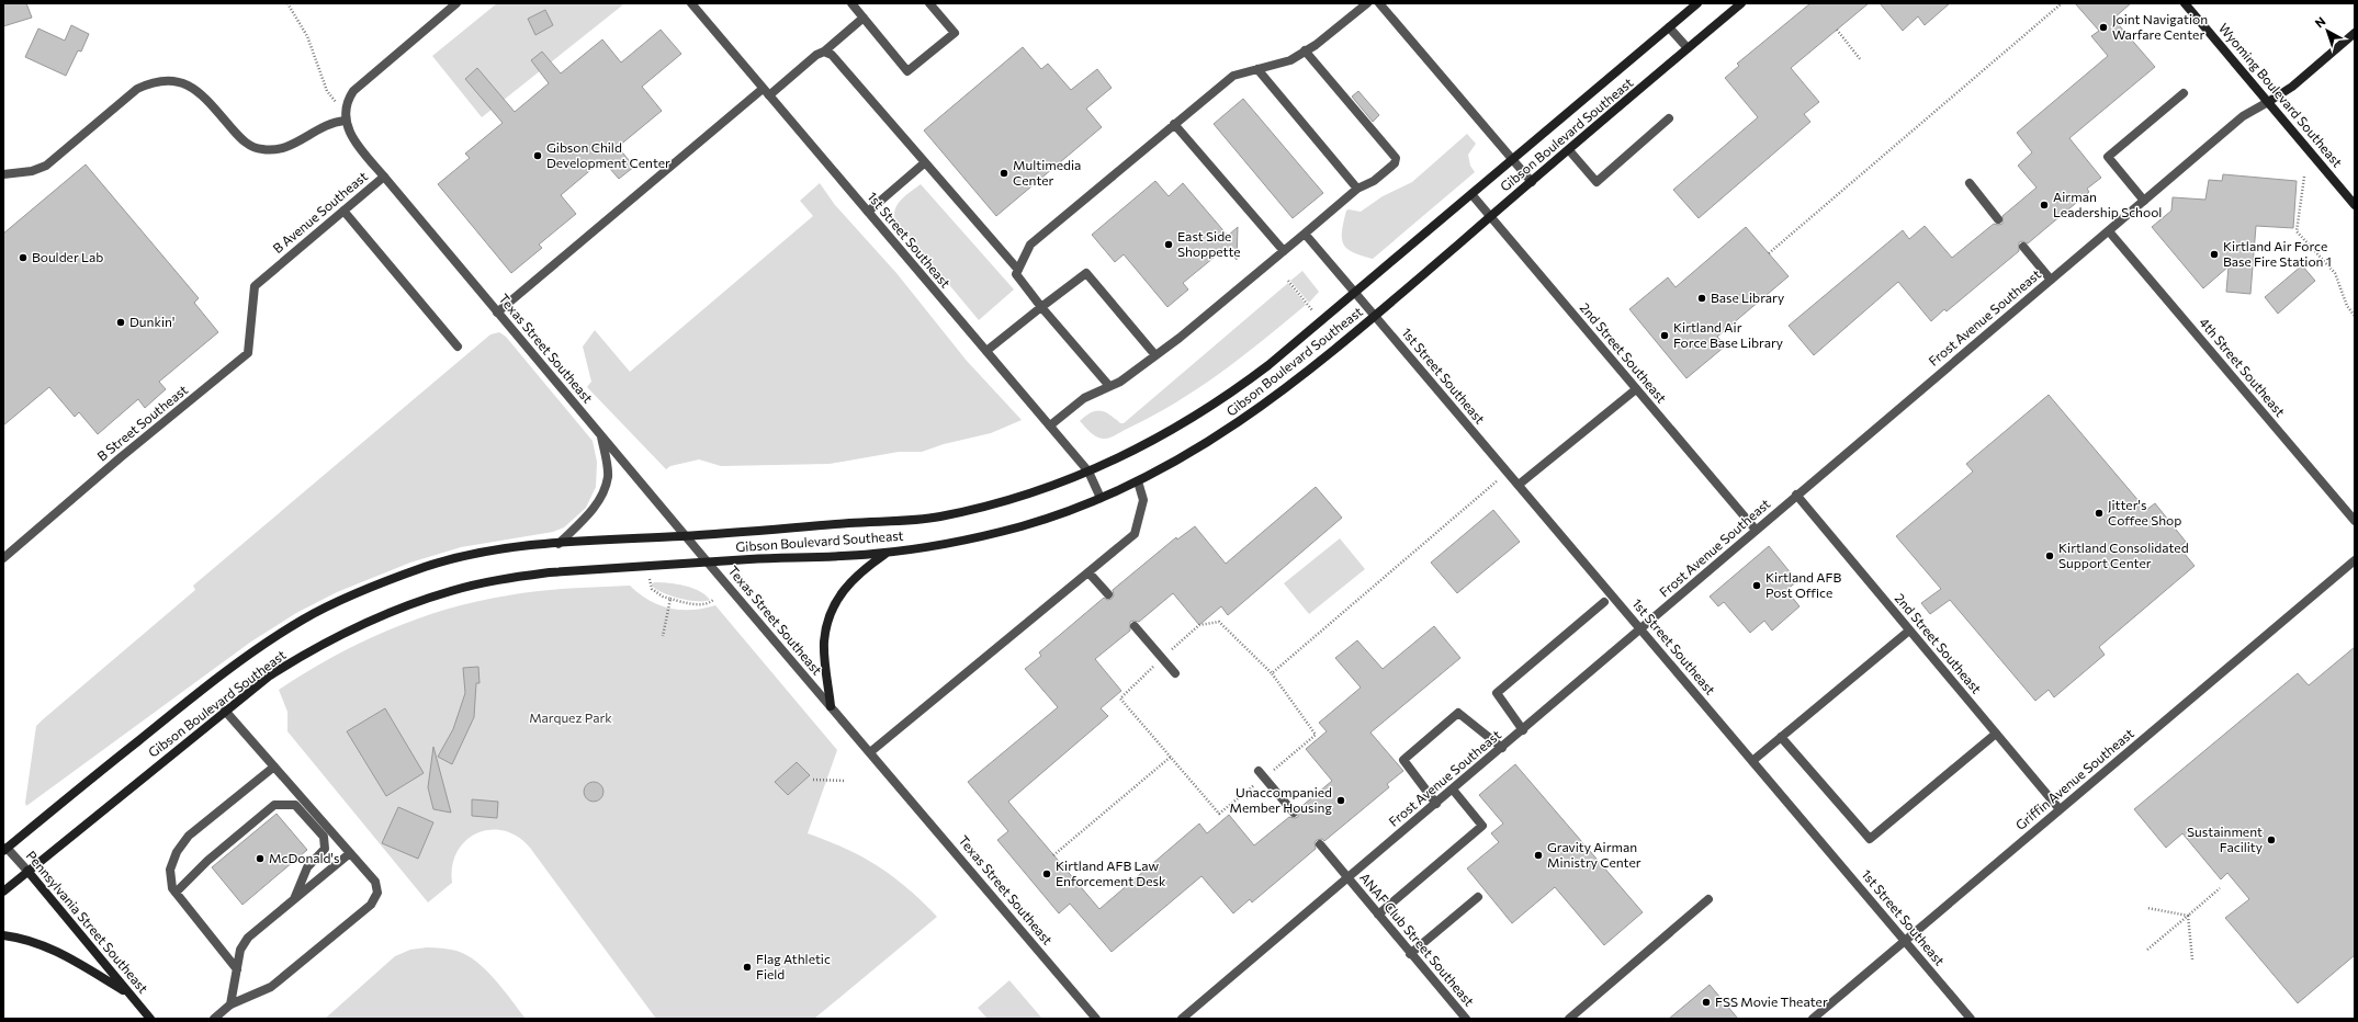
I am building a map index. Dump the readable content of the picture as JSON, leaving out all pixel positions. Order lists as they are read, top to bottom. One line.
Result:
{"streets":{"main road":["Wyoming Boulevard Southeast","Gibson Boulevard Southeast","Pennsylvania Street Southeast"],"street":["B Avenue Southeast","1st Street Southeast","Frost Avenue Southeast","Texas Street Southeast","2nd Street Southeast","4th Street Southeast","B Street Southeast","Griffin Avenue Southeast","ANAF Club Street Southeast"]},"crossings":[["Wyoming Boulevard Southeast","Frost Avenue Southeast"],["Gibson Boulevard Southeast","1st Street Southeast"],["Gibson Boulevard Southeast","Texas Street Southeast"],["Gibson Boulevard Southeast","2nd Street Southeast"],["Gibson Boulevard Southeast","Pennsylvania Street Southeast"],["B Avenue Southeast","Texas Street Southeast"],["B Avenue Southeast","B Street Southeast"],["1st Street Southeast","Frost Avenue Southeast"],["1st Street Southeast","Griffin Avenue Southeast"],["Frost Avenue Southeast","2nd Street Southeast"],["Frost Avenue Southeast","4th Street Southeast"],["Frost Avenue Southeast","ANAF Club Street Southeast"],["2nd Street Southeast","Griffin Avenue Southeast"]],"parks":["Marquez Park"],"places":["Joint Navigation Warfare Center","Gibson Child Development Center","Multimedia Center","Airman Leadership School","East Side Shoppette","Kirtland Air Force Base Fire Station 1","Boulder Lab","Base Library","Dunkin'","Kirtland Air Force Base Library","Jitter's Coffee Shop","Kirtland Consolidated Support Center","Kirtland AFB Post Office","Unaccompanied Member Housing","Sustainment Facility","Gravity Airman Ministry Center","McDonald's","Kirtland AFB Law Enforcement Desk","Flag Athletic Field","FSS Movie Theater"],"north":"top left"}
